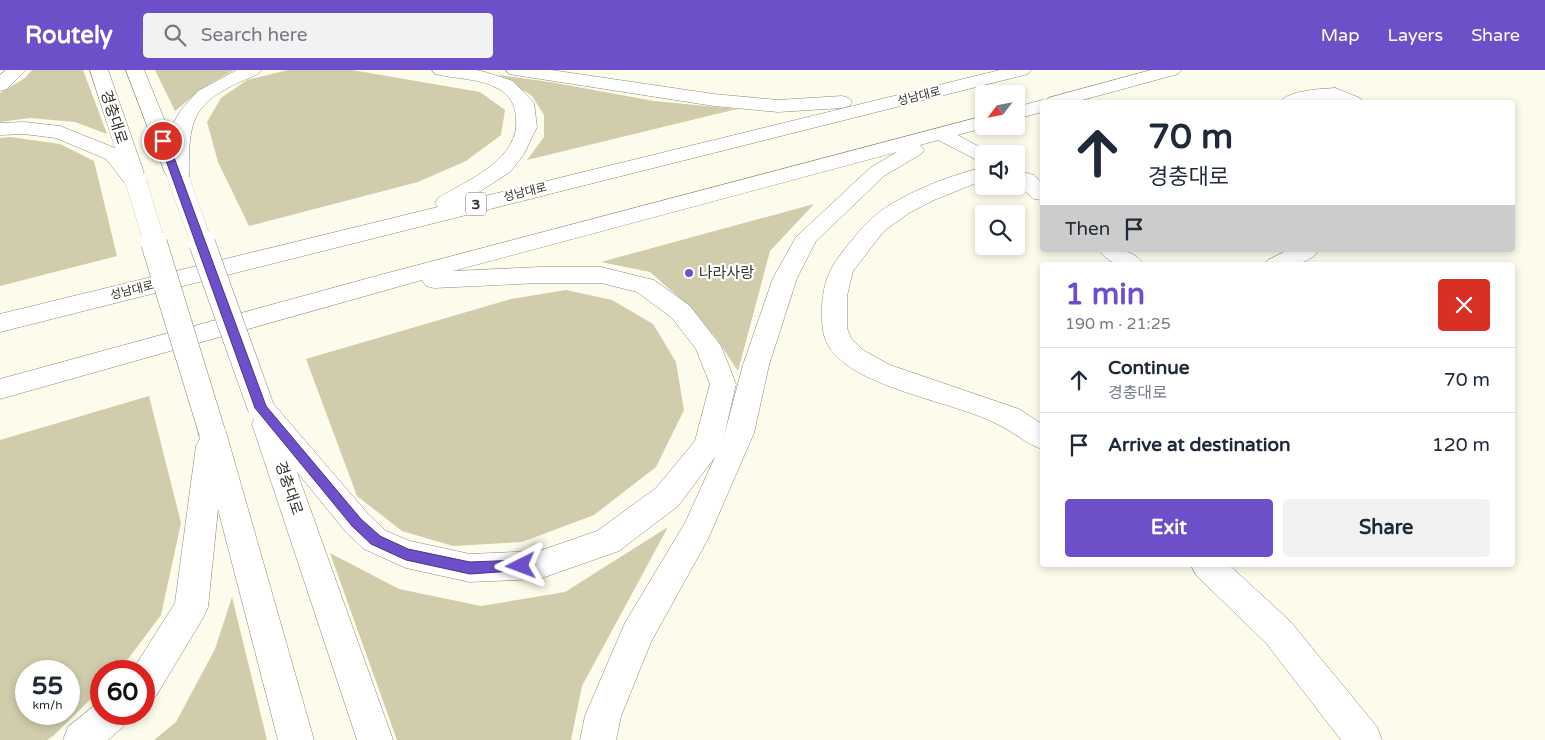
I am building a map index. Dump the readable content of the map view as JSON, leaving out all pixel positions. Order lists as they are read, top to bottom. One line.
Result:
{"streets":{"main road":["성남대로","경충대로","3"]},"places":["나라사랑"],"north":"bottom left","page":{"header":"Routely","search":"Search here","nav":["Map","Layers","Share"],"turn":["70 m","경충대로"],"then":"Then","heading":["1 min","190 m · 21:25"],"list":[{"name":"Continue","note":"경충대로","value":"70 m"},{"name":"Arrive at destination","value":"120 m"}],"buttons":["Exit","Share"],"speed":"55 km/h","limit":"60"}}
